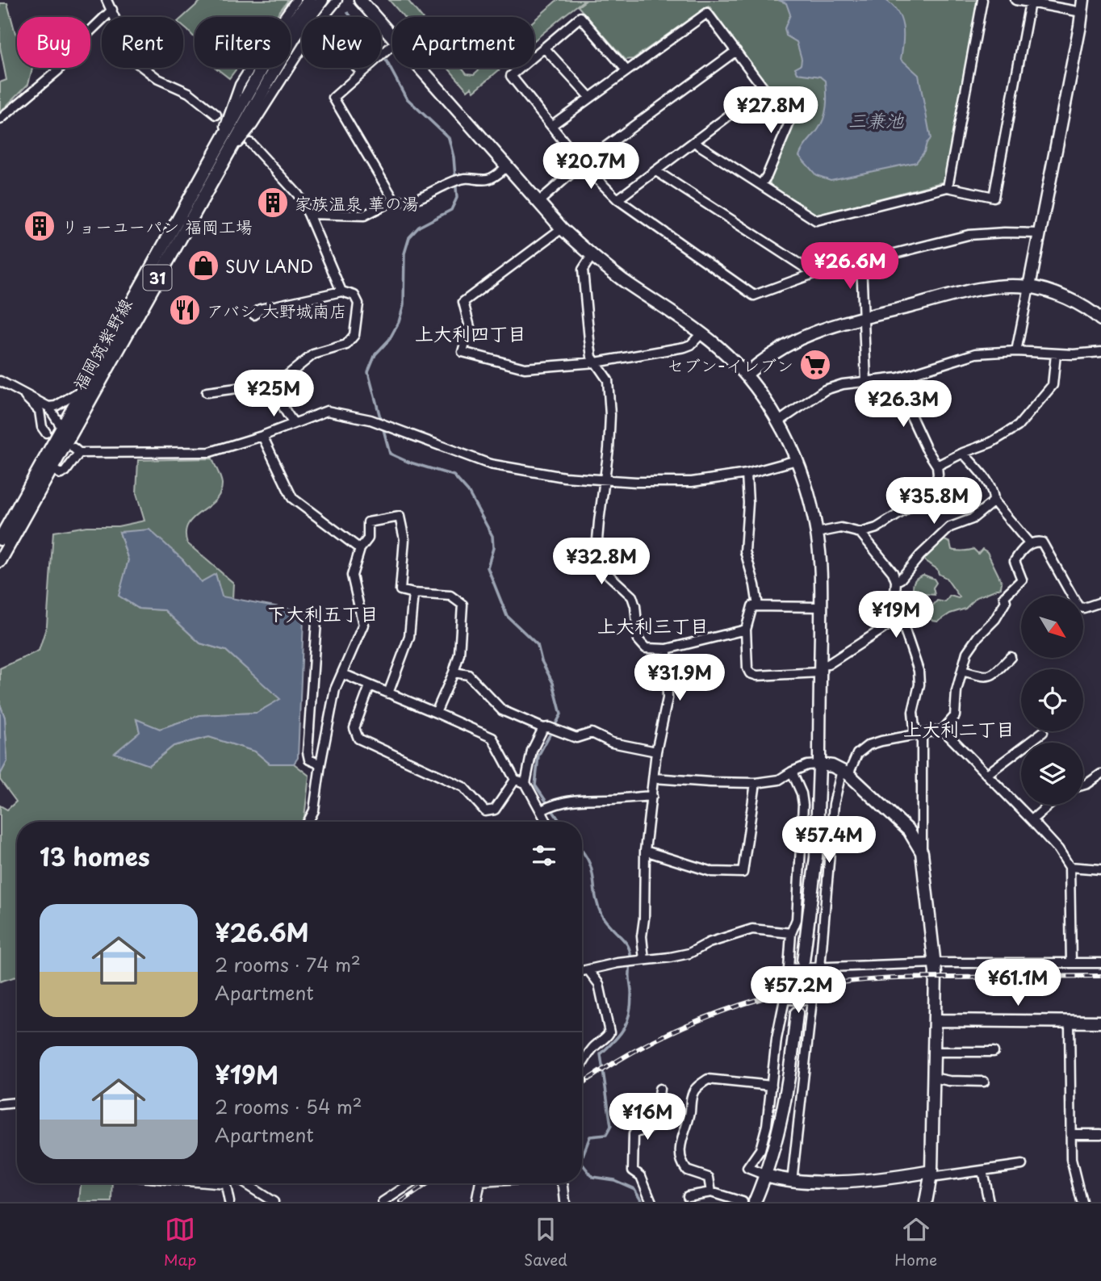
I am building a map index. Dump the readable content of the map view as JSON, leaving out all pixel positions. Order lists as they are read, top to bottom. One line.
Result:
{"streets":{"street":["31","福岡筑紫野線"]},"districts":["上大利四丁目","下大利五丁目","上大利三丁目","上大利二丁目"],"water":["三兼池"],"places":{"building":["家族温泉 華の湯","リョーユーパン 福岡工場"],"shop":["SUV LAND"],"restaurant":["アバシ 大野城南店"],"supermarket":["セブン-イレブン"]},"north":"bottom right","page":{"chip":["Buy","Rent","Filters","New","Apartment"],"price":["¥27.8M","¥20.7M","¥26.6M","¥25M","¥26.3M","¥35.8M","¥32.8M","¥19M","¥31.9M","¥57.4M","¥61.1M","¥57.2M","¥16M"],"heading":"13 homes","list":[{"name":"¥26.6M","note":"2 rooms · 74 m² · Apartment"},{"name":"¥19M","note":"2 rooms · 54 m² · Apartment"}],"tabs":["Map","Saved","Home"]}}
